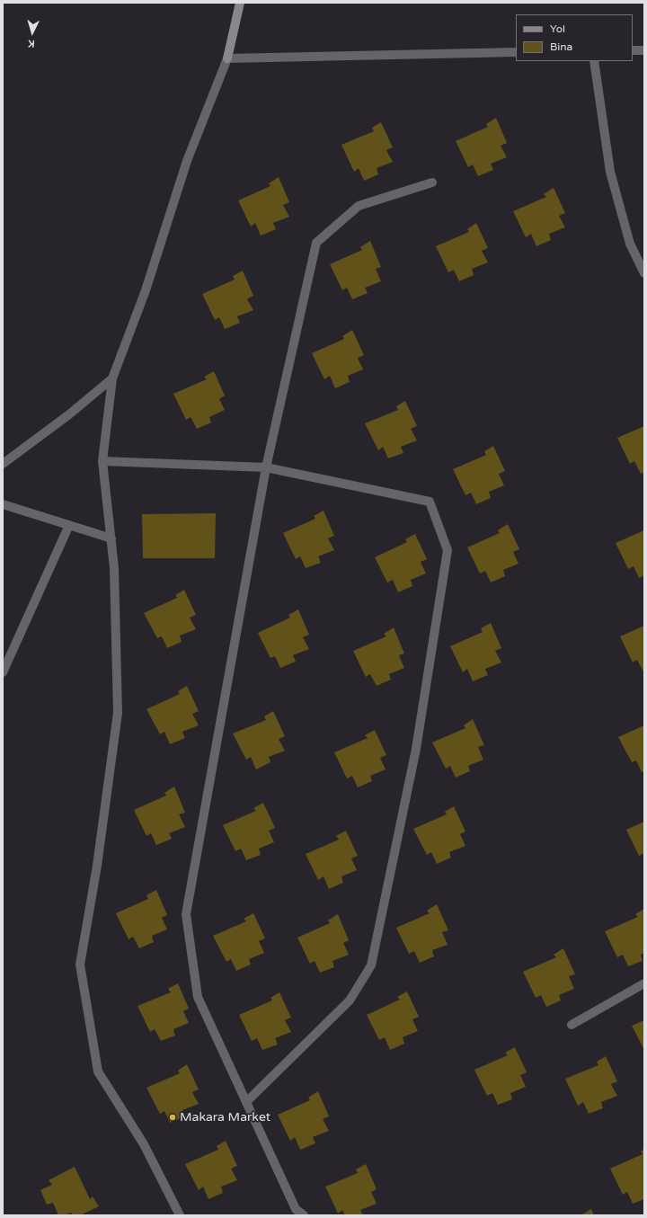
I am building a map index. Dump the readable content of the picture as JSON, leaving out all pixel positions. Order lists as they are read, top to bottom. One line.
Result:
{"places":["Makara Market"],"legend":["Yol","Bina"],"north":"bottom"}
